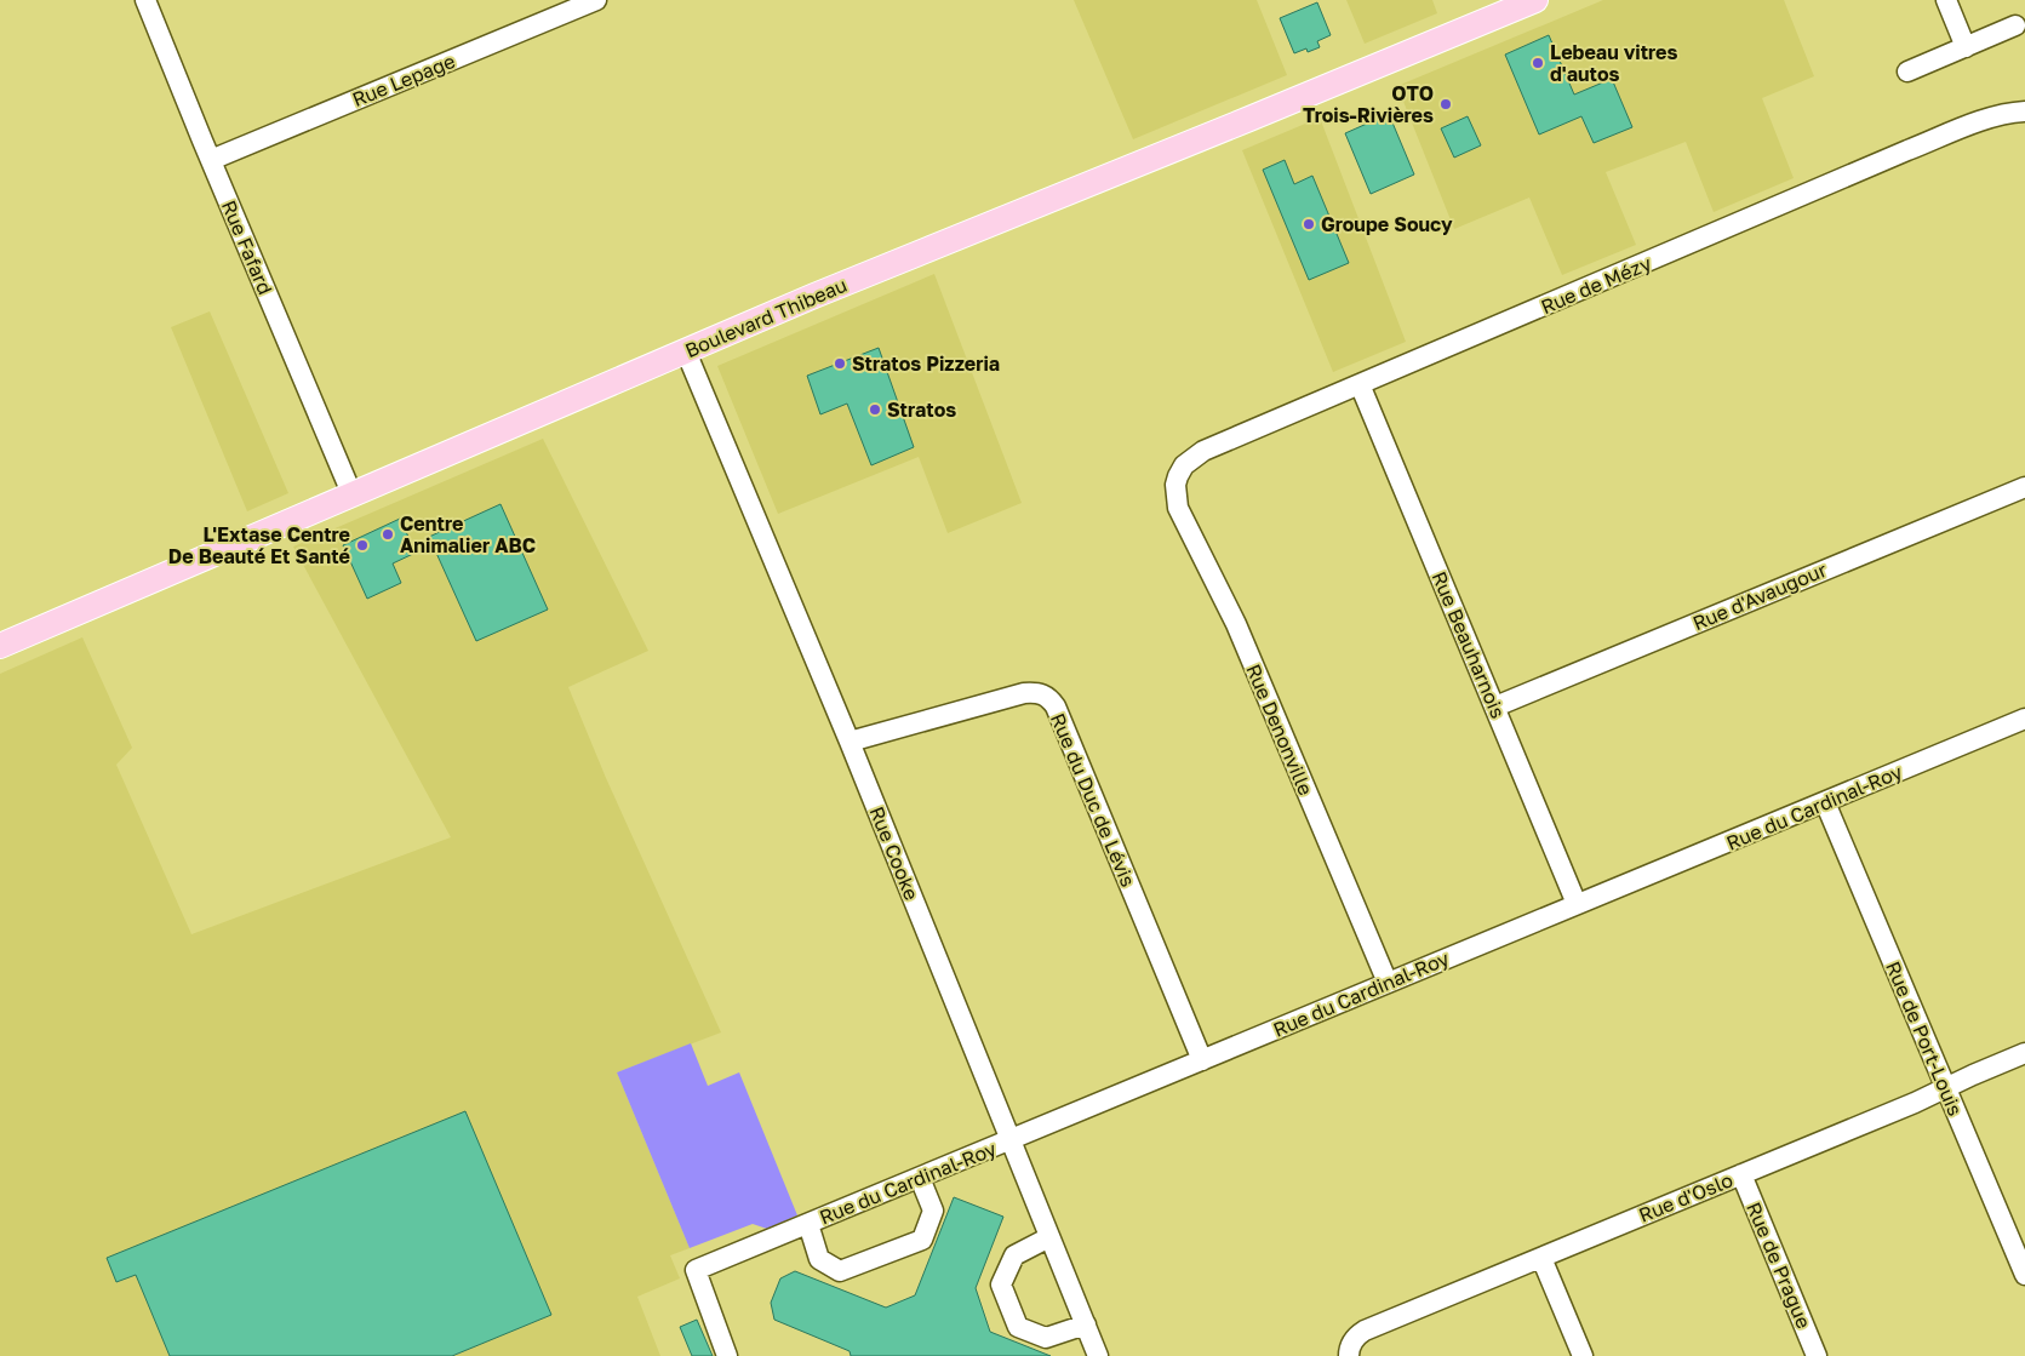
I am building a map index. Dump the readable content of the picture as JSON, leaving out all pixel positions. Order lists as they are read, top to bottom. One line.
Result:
{"streets":{"main road":["Boulevard Thibeau"],"street":["Rue Lepage","Rue Fafard","Rue de Mézy","Rue d'Avaugour","Rue Beauharnois","Rue Denonville","Rue du Duc de Lévis","Rue du Cardinal-Roy","Rue Cooke","Rue de Port-Louis","Rue d'Oslo","Rue de Prague"]},"crossings":[["Rue Lepage","Rue Fafard"],["Rue Fafard","Boulevard Thibeau"],["Rue de Mézy","Rue Beauharnois"],["Rue de Mézy","Rue Denonville"],["Boulevard Thibeau","Rue Cooke"],["Rue d'Avaugour","Rue Beauharnois"],["Rue Beauharnois","Rue du Cardinal-Roy"],["Rue Denonville","Rue du Cardinal-Roy"],["Rue du Duc de Lévis","Rue du Cardinal-Roy"],["Rue du Duc de Lévis","Rue Cooke"],["Rue du Cardinal-Roy","Rue Cooke"],["Rue du Cardinal-Roy","Rue de Port-Louis"],["Rue de Port-Louis","Rue d'Oslo"],["Rue d'Oslo","Rue de Prague"]],"places":["Lebeau vitres d'autos","OTO Trois-Rivières","Groupe Soucy","Stratos Pizzeria","Stratos","Centre Animalier ABC","L'Extase Centre De Beauté Et Santé"]}
